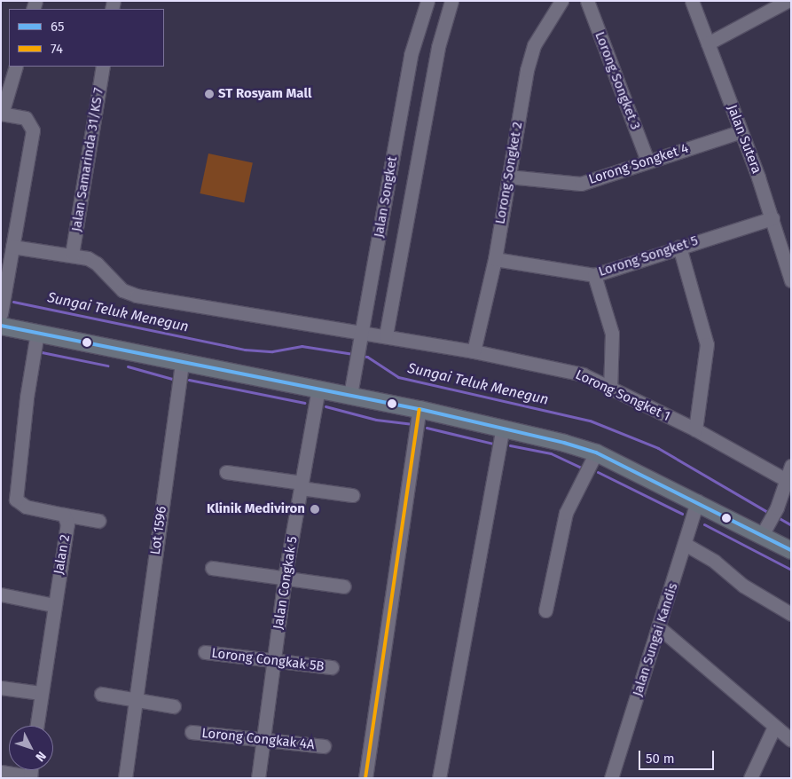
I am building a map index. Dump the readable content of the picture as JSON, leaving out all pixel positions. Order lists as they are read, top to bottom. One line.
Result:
{"streets":{"street":["Lorong Songket 3","Jalan Sutera","Jalan Samarinda 31/KS 7","Lorong Songket 4","Lorong Songket 2","Jalan Songket","Lorong Songket 5","Lorong Songket 1","Lot 1596","Jalan 2","Jalan Congkak 5","Jalan Sungai Kandis","Lorong Congkak 5B","Lorong Congkak 4A"]},"crossings":[["Lorong Songket 3","Lorong Songket 4"],["Jalan Sutera","Lorong Songket 4"],["Jalan Sutera","Lorong Songket 5"],["Jalan Samarinda 31/KS 7","Lorong Songket 1"],["Lorong Songket 4","Lorong Songket 2"],["Lorong Songket 2","Lorong Songket 5"],["Lorong Songket 2","Lorong Songket 1"],["Jalan Songket","Lorong Songket 1"],["Jalan Congkak 5","Lorong Congkak 5B"],["Jalan Congkak 5","Lorong Congkak 4A"]],"water":["Sungai Teluk Menegun"],"places":["ST Rosyam Mall","Klinik Mediviron"],"lines":["transit line 65","transit line 74"],"legend":["65","74"],"scale_bar":"50 m","north":"bottom right"}
